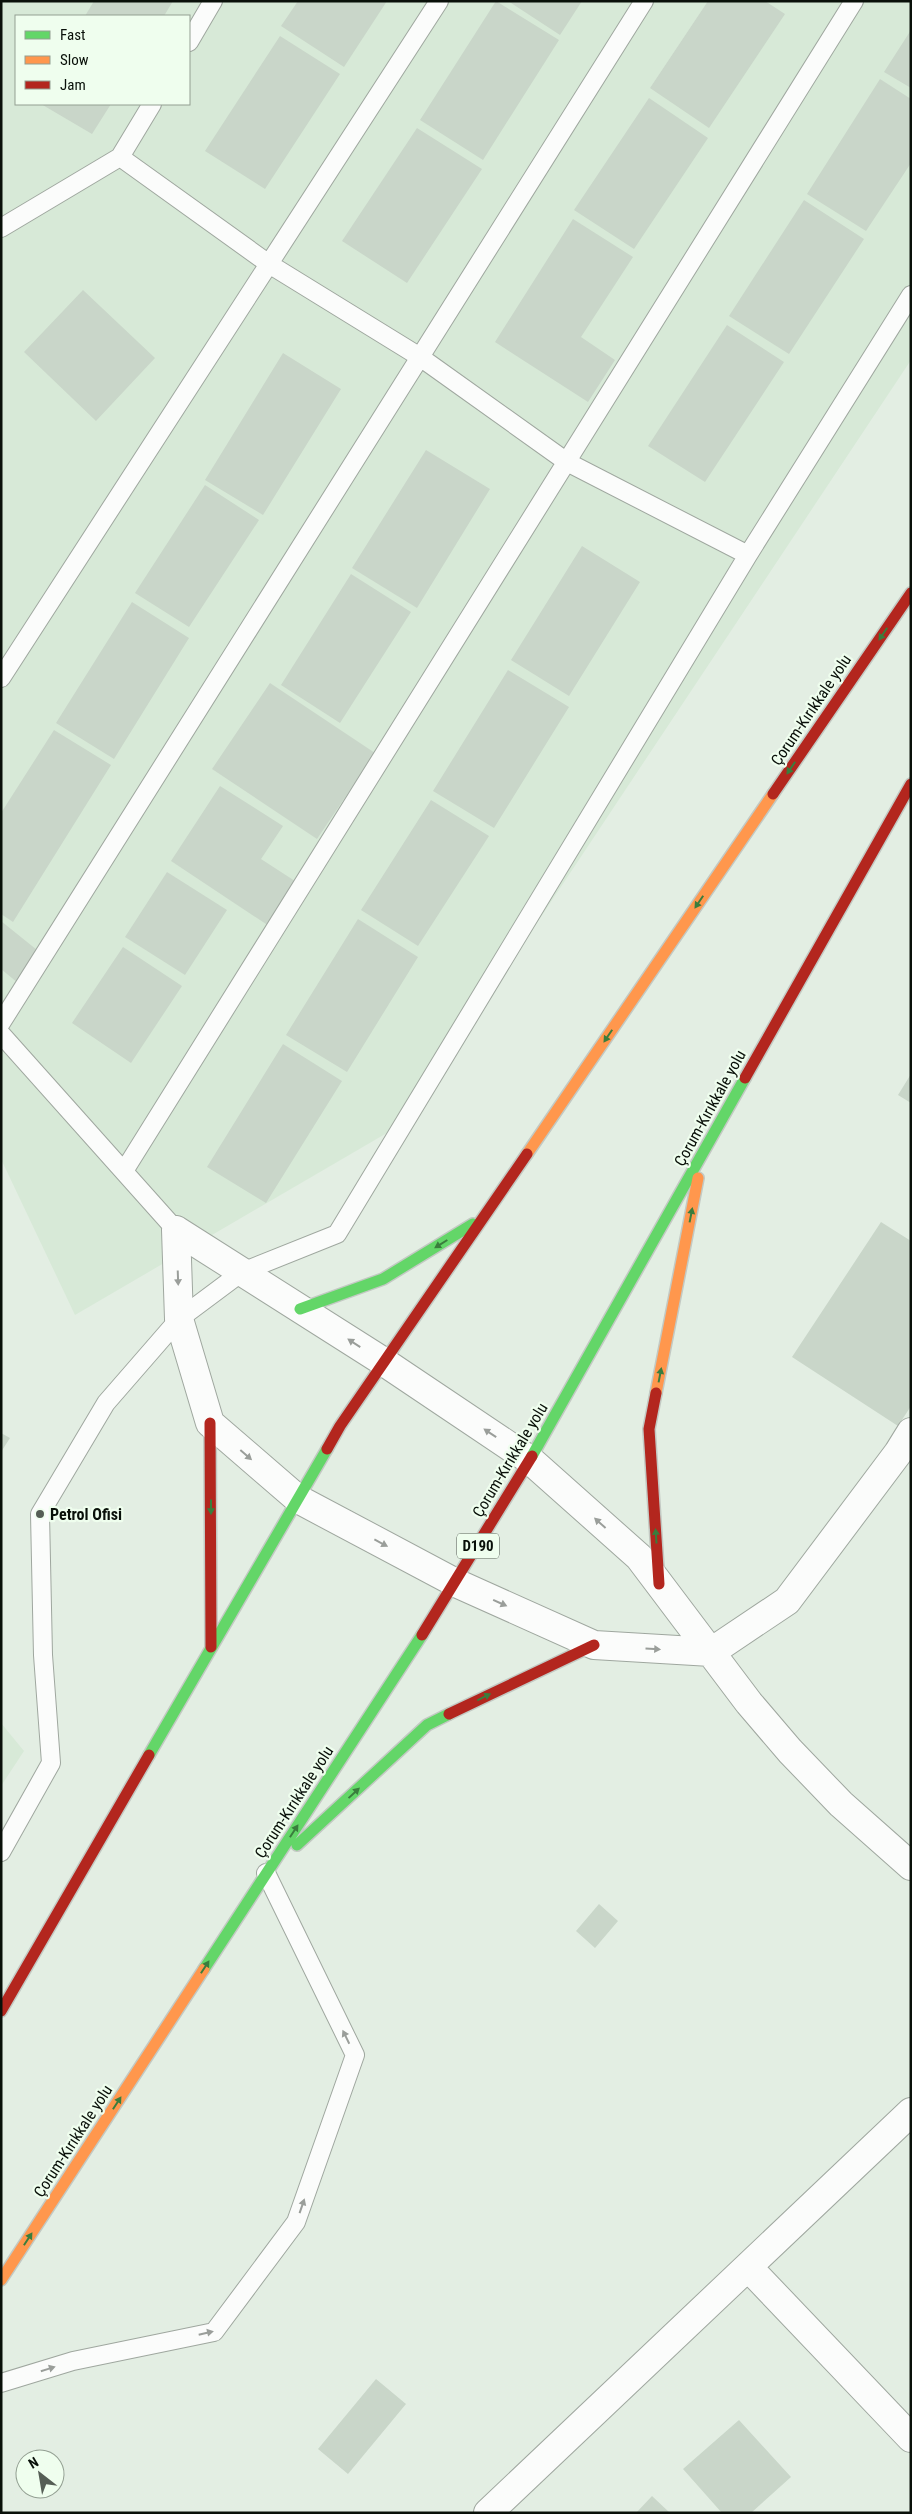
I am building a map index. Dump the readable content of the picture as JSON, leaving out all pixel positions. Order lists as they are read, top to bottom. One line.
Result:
{"streets":{"highway":["Çorum-Kırıkkale yolu","D190"]},"places":["Petrol Ofisi"],"legend":["Fast","Slow","Jam"],"north":"top left"}
